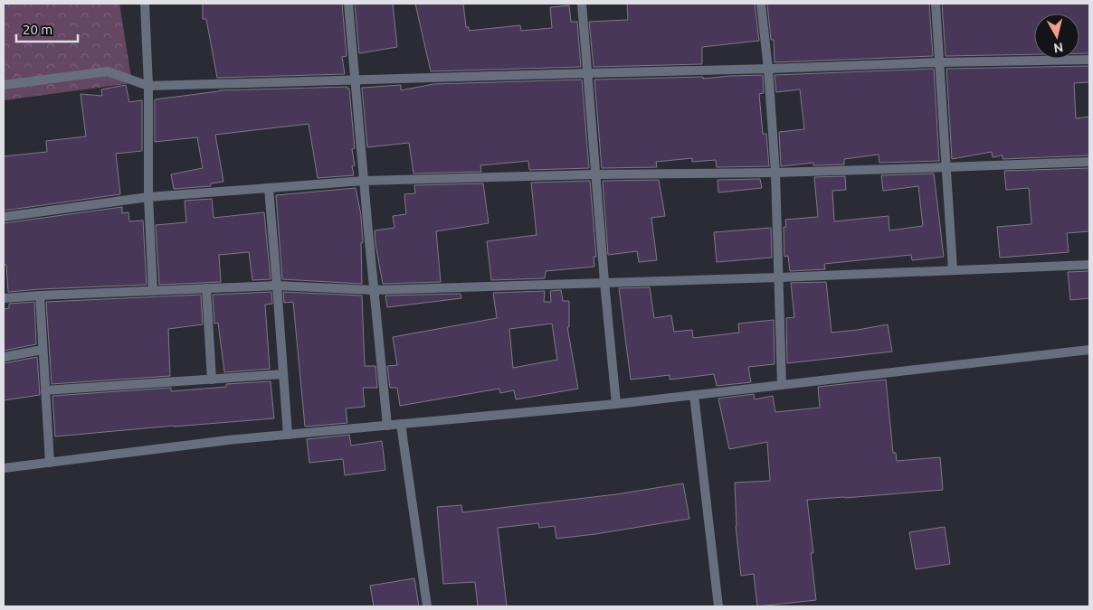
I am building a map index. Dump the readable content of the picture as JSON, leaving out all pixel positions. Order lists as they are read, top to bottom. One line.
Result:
{"scale_bar":"20 m","north":"bottom"}
